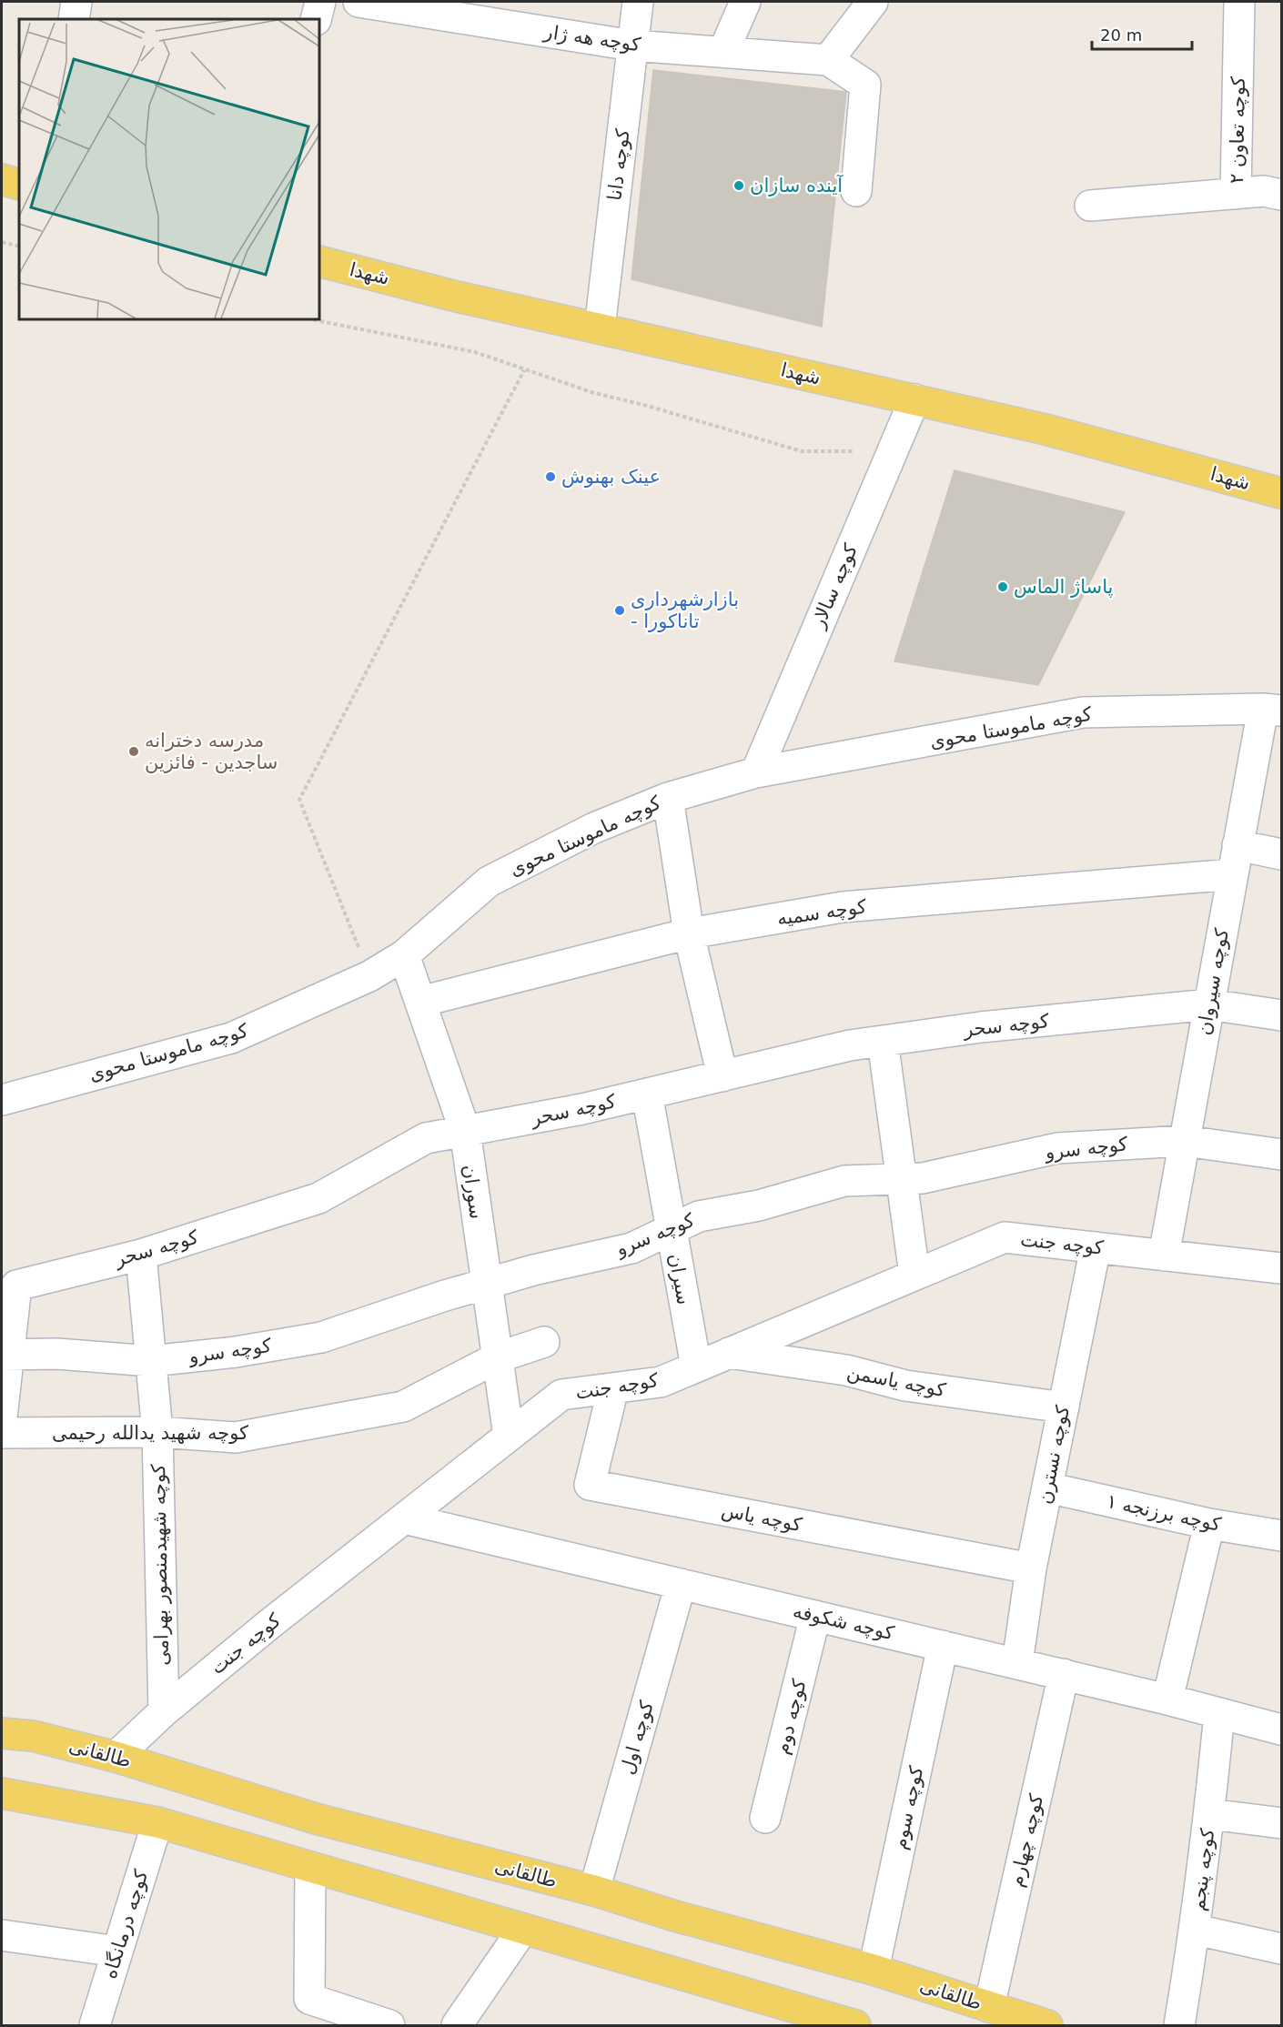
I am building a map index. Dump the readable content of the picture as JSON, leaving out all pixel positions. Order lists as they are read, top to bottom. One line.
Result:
{"streets":{"main road":["شهدا","طالقانی"],"street":["کوچه هه ژار","کوچه تعاون ۲","کوچه دانا","کوچه سالار","کوچه ماموستا محوی","کوچه سمیه","کوچه سیروان","کوچه سحر","کوچه سرو","سوران","کوچه جنت","سیران","کوچه یاسمن","کوچه شهید یدالله رحیمی","کوچه نسترن","کوچه برزنجه ۱","کوچه یاس","کوچه شهیدمنصور بهرامی","کوچه شکوفه","کوچه دوم","کوچه اول","کوچه سوم","کوچه چهارم","کوچه پنجم","کوچه درمانگاه"]},"crossings":[["کوچه هه ژار","کوچه دانا"],["کوچه دانا","شهدا"],["شهدا","کوچه سالار"],["کوچه سالار","کوچه ماموستا محوی"],["کوچه ماموستا محوی","کوچه سیروان"],["کوچه ماموستا محوی","سوران"],["کوچه سمیه","کوچه سیروان"],["کوچه سمیه","سوران"],["کوچه سیروان","کوچه سحر"],["کوچه سیروان","کوچه سرو"],["کوچه سیروان","کوچه جنت"],["کوچه سحر","کوچه سرو"],["کوچه سحر","سوران"],["کوچه سحر","سیران"],["کوچه سحر","کوچه شهیدمنصور بهرامی"],["کوچه سرو","سوران"],["کوچه سرو","سیران"],["کوچه سرو","کوچه شهیدمنصور بهرامی"],["سوران","کوچه جنت"],["سوران","کوچه شهید یدالله رحیمی"],["کوچه جنت","سیران"],["کوچه جنت","کوچه یاسمن"],["کوچه جنت","کوچه نسترن"],["کوچه جنت","کوچه یاس"],["کوچه جنت","کوچه شهیدمنصور بهرامی"],["کوچه جنت","کوچه شکوفه"],["کوچه جنت","طالقانی"],["کوچه یاسمن","کوچه نسترن"],["کوچه شهید یدالله رحیمی","کوچه شهیدمنصور بهرامی"],["کوچه نسترن","کوچه برزنجه ۱"],["کوچه نسترن","کوچه یاس"],["کوچه نسترن","کوچه شکوفه"],["کوچه شکوفه","کوچه دوم"],["کوچه شکوفه","کوچه اول"],["کوچه شکوفه","کوچه سوم"],["کوچه شکوفه","کوچه چهارم"],["کوچه شکوفه","کوچه پنجم"],["کوچه اول","طالقانی"],["طالقانی","کوچه سوم"],["طالقانی","کوچه چهارم"]],"places":["آینده سازان","عینک بهنوش","پاساژ الماس","بازارشهرداری - تاناکورا","مدرسه دخترانه ساجدین - فائزین"],"scale_bar":"20 m"}
